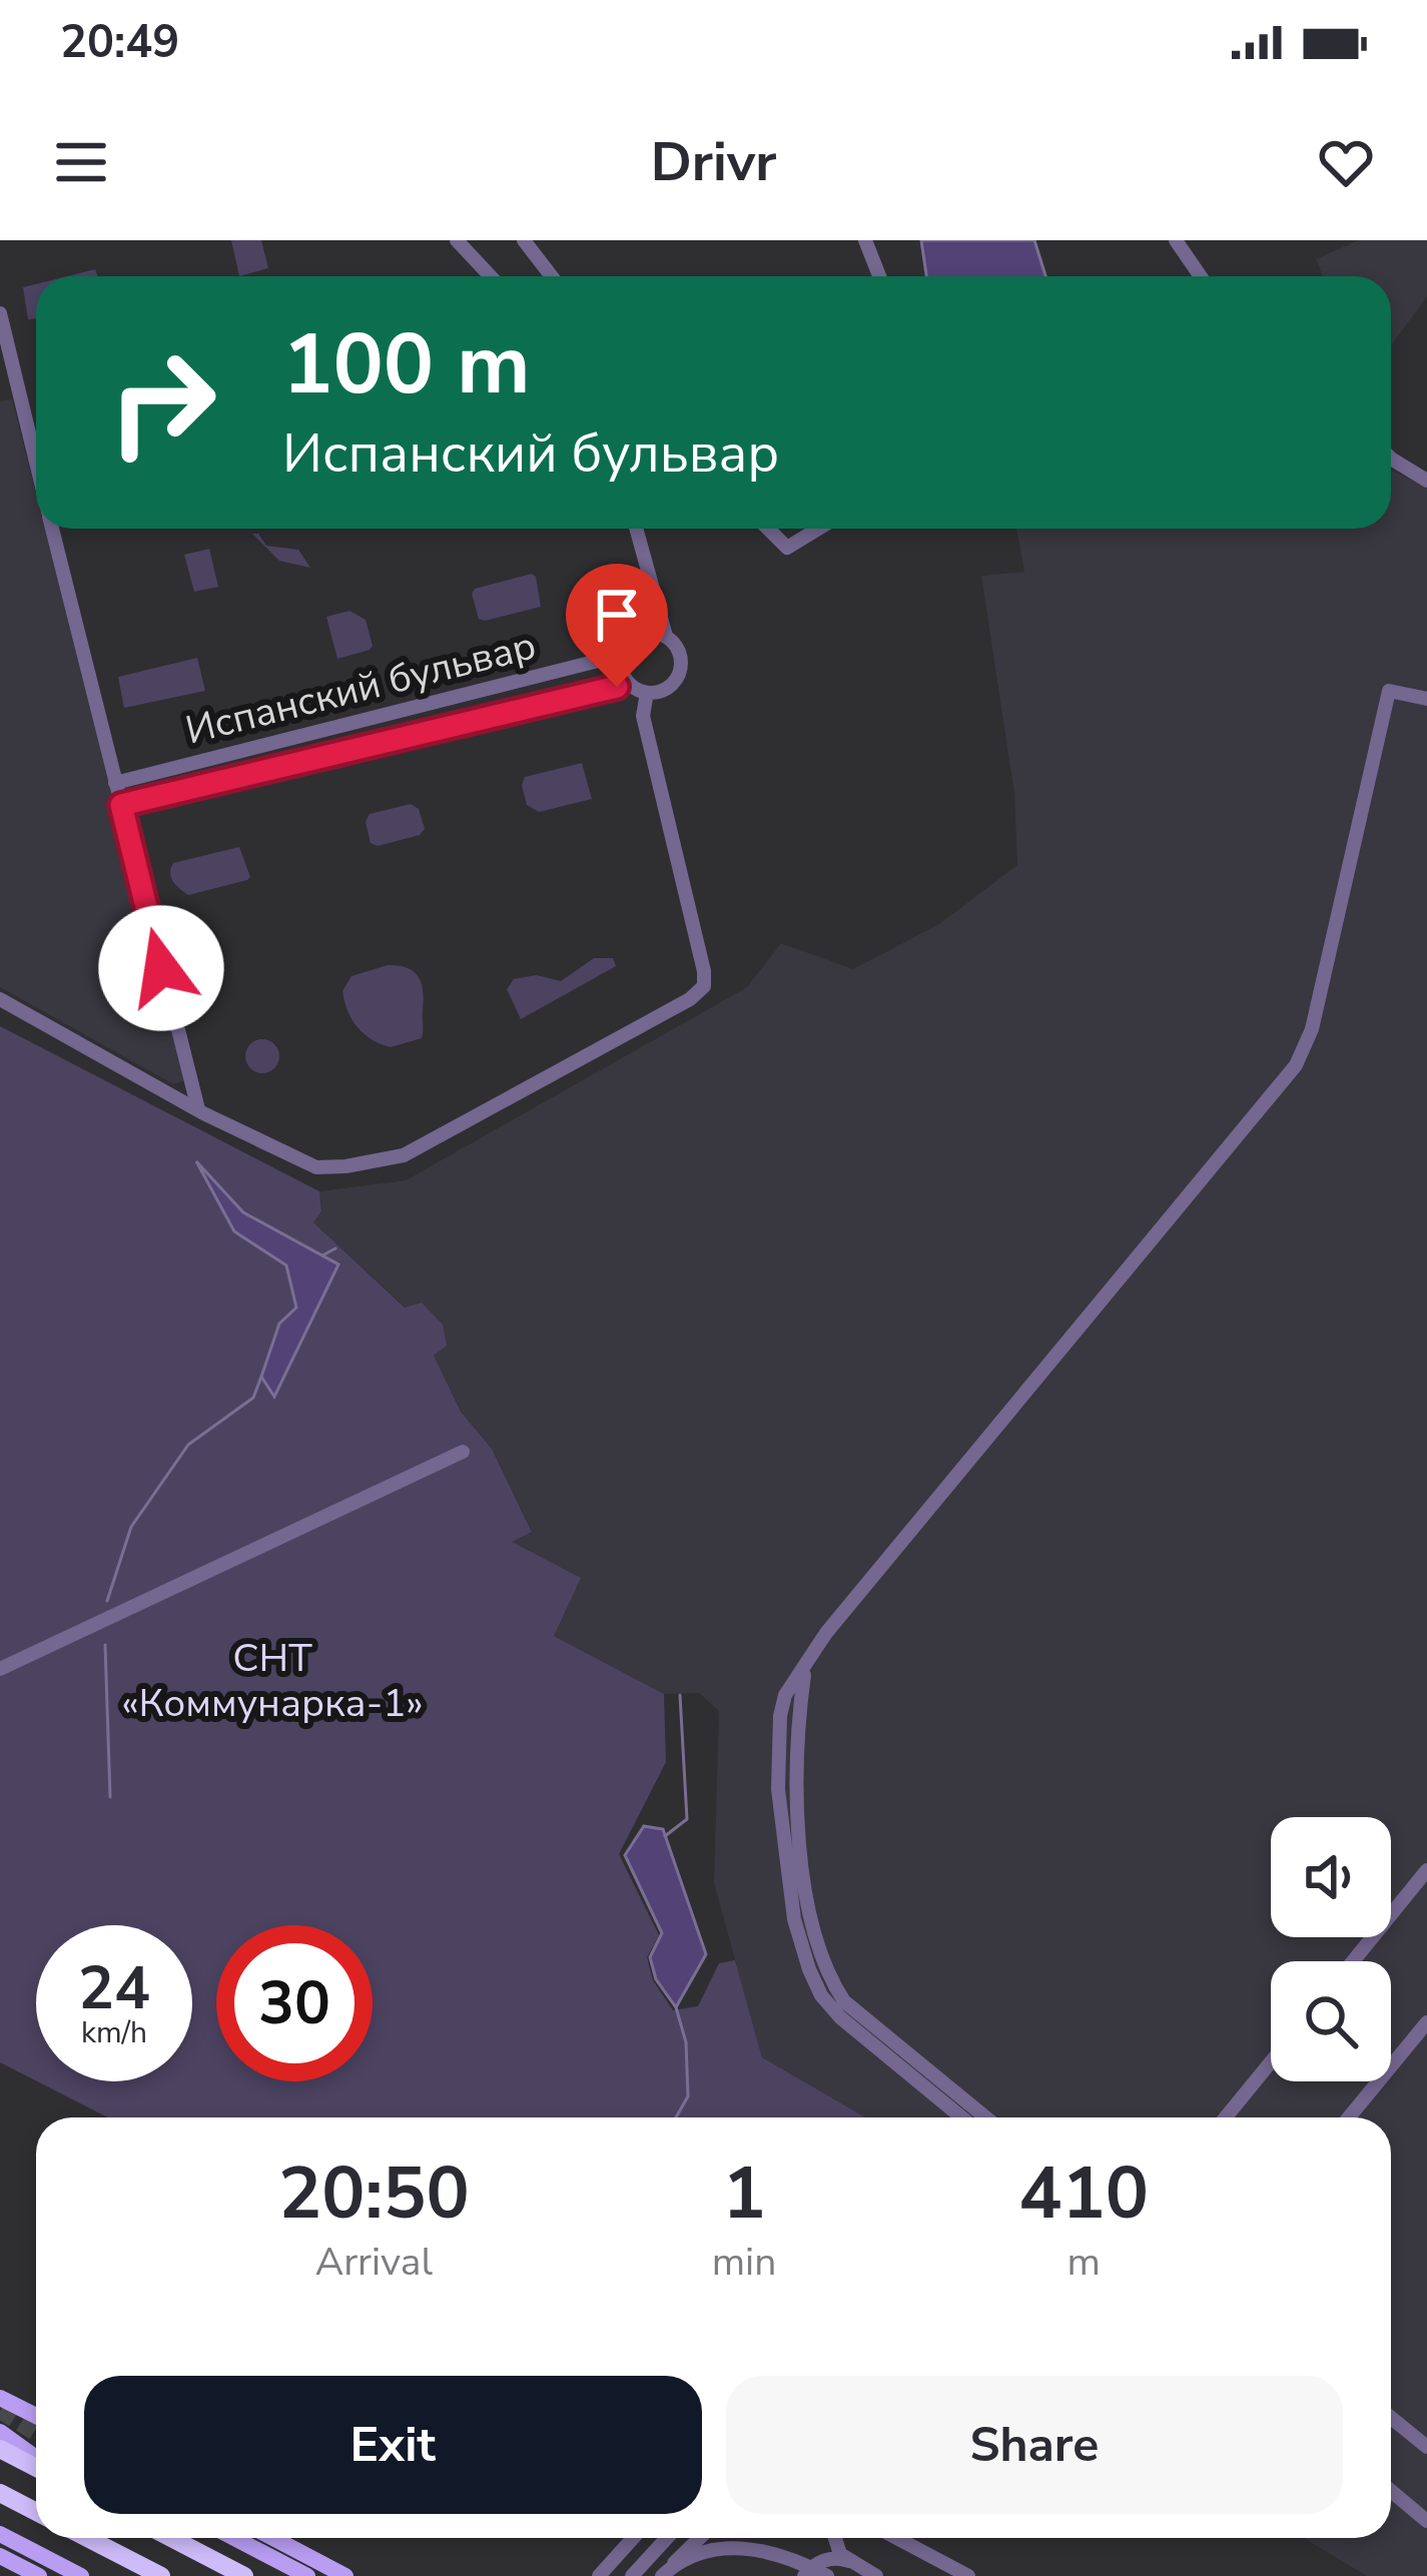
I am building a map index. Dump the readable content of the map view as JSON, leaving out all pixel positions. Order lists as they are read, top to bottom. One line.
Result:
{"streets":{"street":["Испанский бульвар"]},"parks":["СНТ «Коммунарка-1»"],"page":{"status":"20:49","header":"Drivr","turn":["100 m","Испанский бульвар"],"speed":"24 km/h","limit":"30","eta":["20:50","Arrival","1","min","410","m"],"buttons":["Exit","Share"]}}
